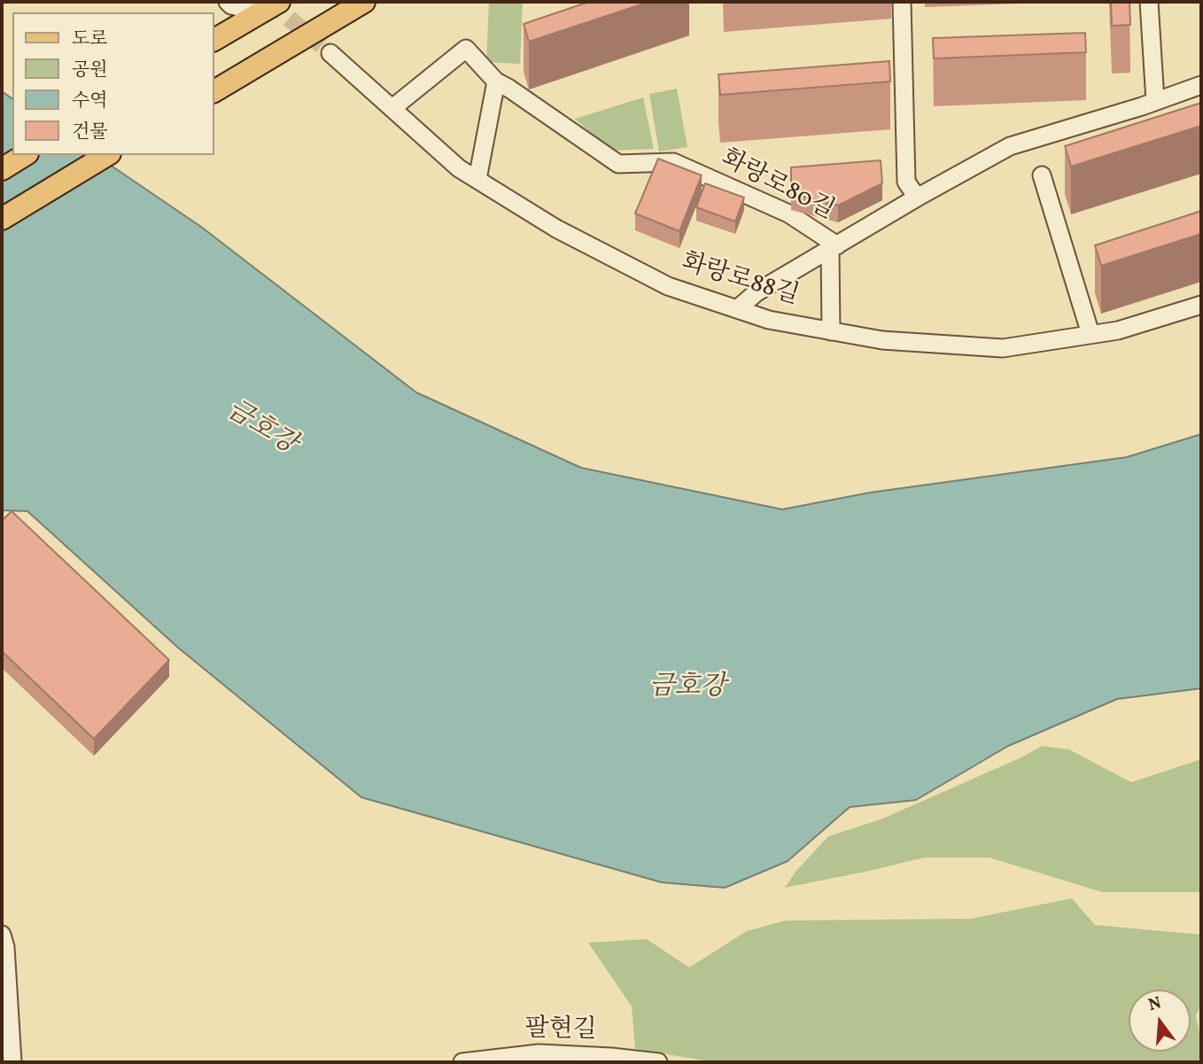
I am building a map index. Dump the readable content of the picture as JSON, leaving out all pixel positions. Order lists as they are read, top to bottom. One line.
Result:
{"streets":{"street":["화랑로80길","화랑로88길","팔현길"]},"crossings":[["화랑로80길","화랑로88길"]],"water":["금호강"],"legend":["도로","공원","수역","건물"],"north":"top"}
